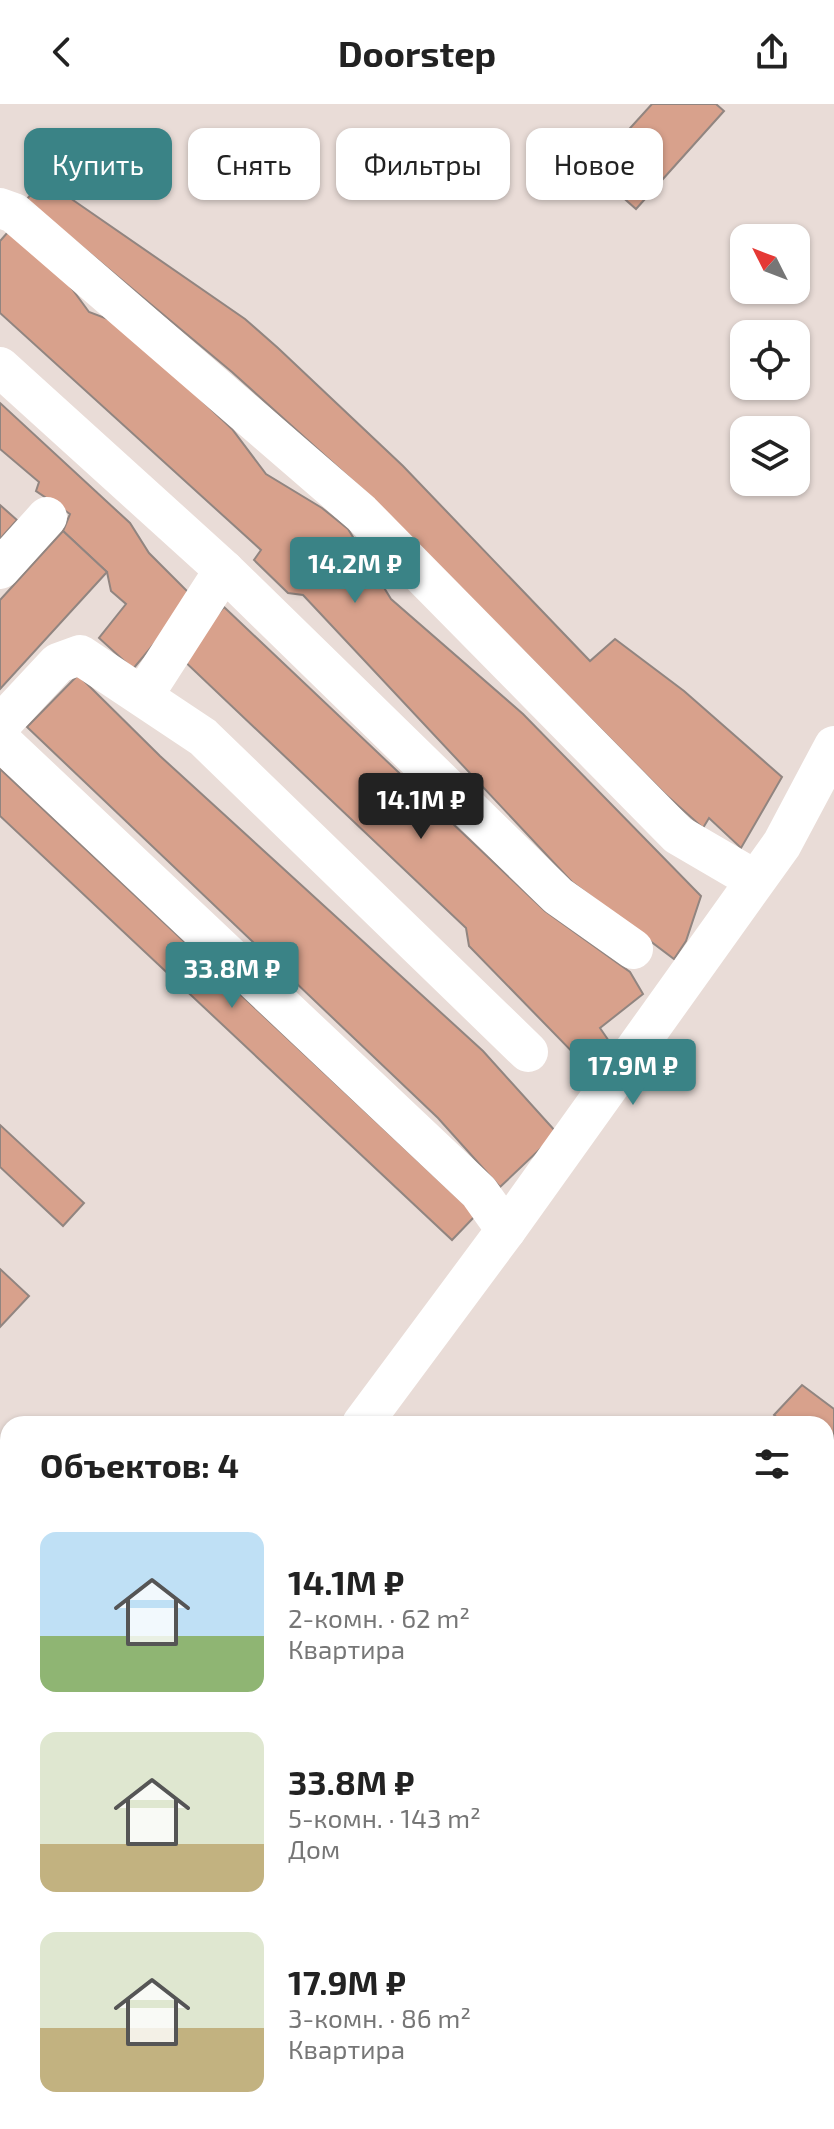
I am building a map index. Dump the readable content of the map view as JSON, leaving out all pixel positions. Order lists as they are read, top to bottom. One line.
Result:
{"north":"top left","page":{"header":"Doorstep","chip":["Купить","Снять","Фильтры","Новое"],"price":["14.2M ₽","14.1M ₽","33.8M ₽","17.9M ₽"],"heading":"Объектов: 4","list":[{"name":"14.1M ₽","note":"2-комн. · 62 m² · Квартира"},{"name":"33.8M ₽","note":"5-комн. · 143 m² · Дом"},{"name":"17.9M ₽","note":"3-комн. · 86 m² · Квартира"}]}}
